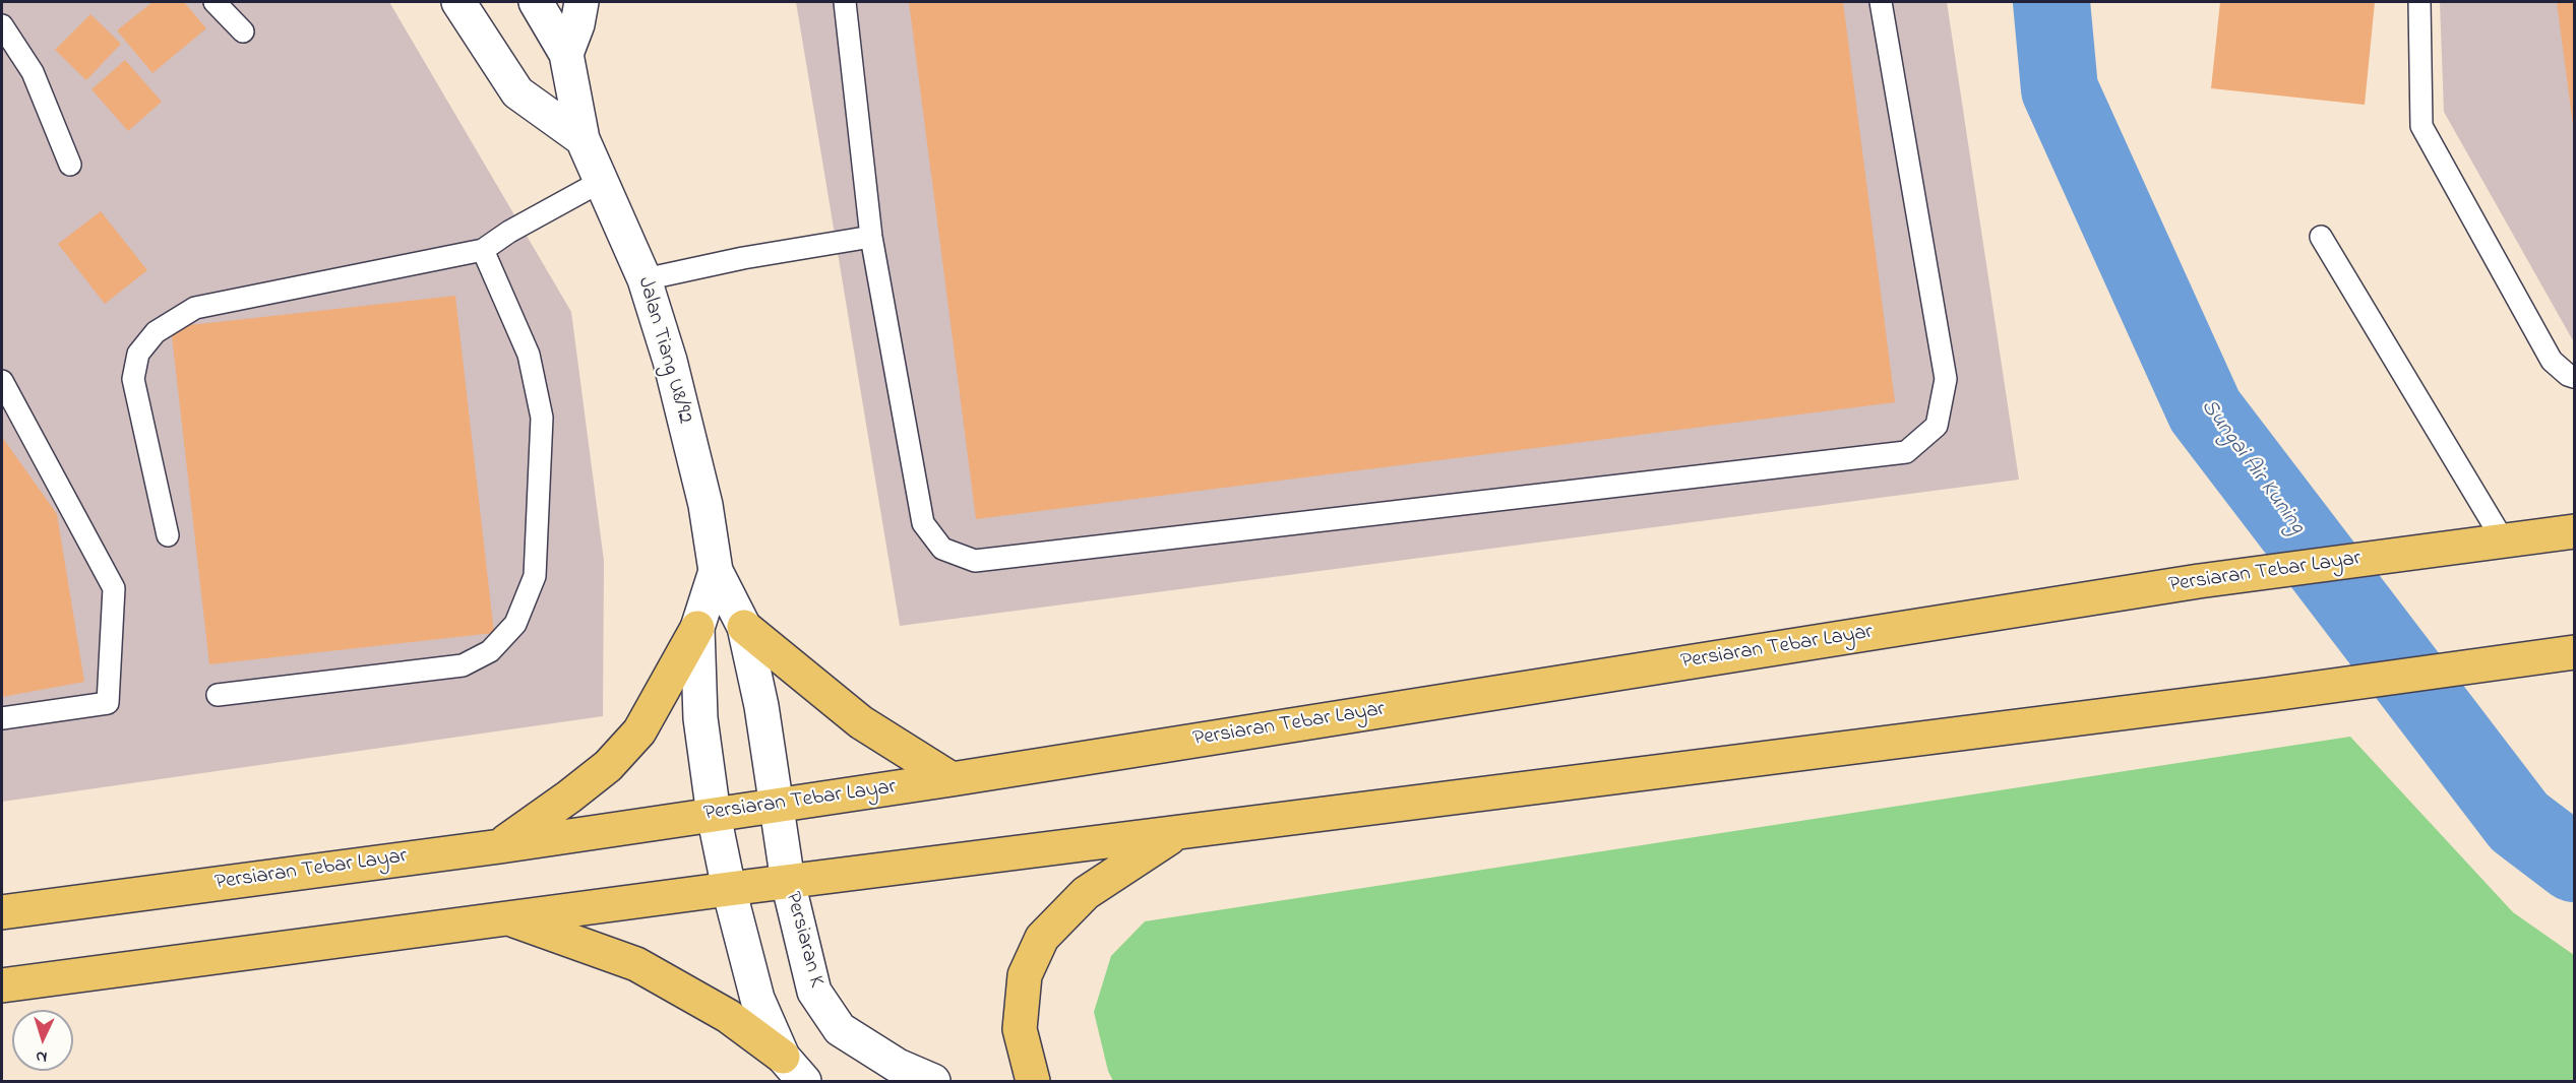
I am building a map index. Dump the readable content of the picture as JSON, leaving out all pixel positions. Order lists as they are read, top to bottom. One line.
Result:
{"streets":{"main road":["Persiaran Tebar Layar"],"street":["Jalan Tiang U8/92","Persiaran K"]},"crossings":[["Jalan Tiang U8/92","Persiaran K"],["Persiaran Tebar Layar","Persiaran K"]],"water":["Sungai Air Kuning"],"north":"bottom"}
